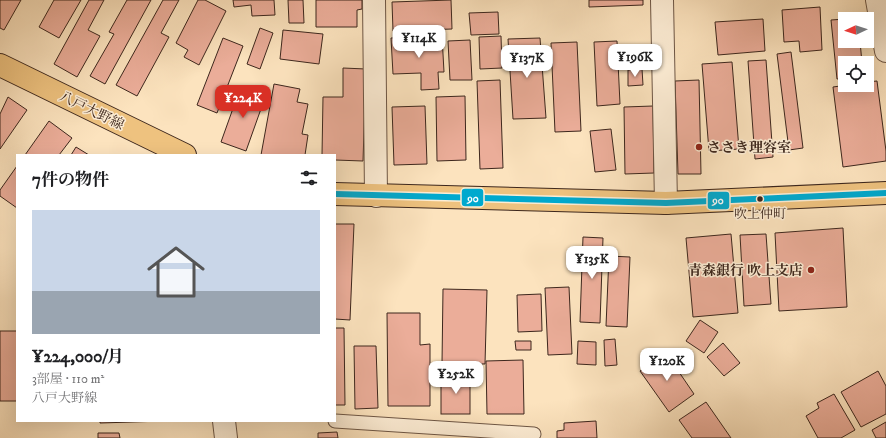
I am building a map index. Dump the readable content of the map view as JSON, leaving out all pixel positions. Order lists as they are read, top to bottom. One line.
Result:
{"streets":{"main road":["八戸大野線"]},"places":["ささき理容室","吹上仲町","青森銀行 吹上支店"],"lines":["transit line 90"],"north":"left","page":{"price":["¥114K","¥196K","¥137K","¥224K","¥135K","¥120K","¥252K"],"heading":"7件の物件","list":[{"name":"¥224,000/月","note":"3部屋 · 110 m² · 八戸大野線"}]}}
